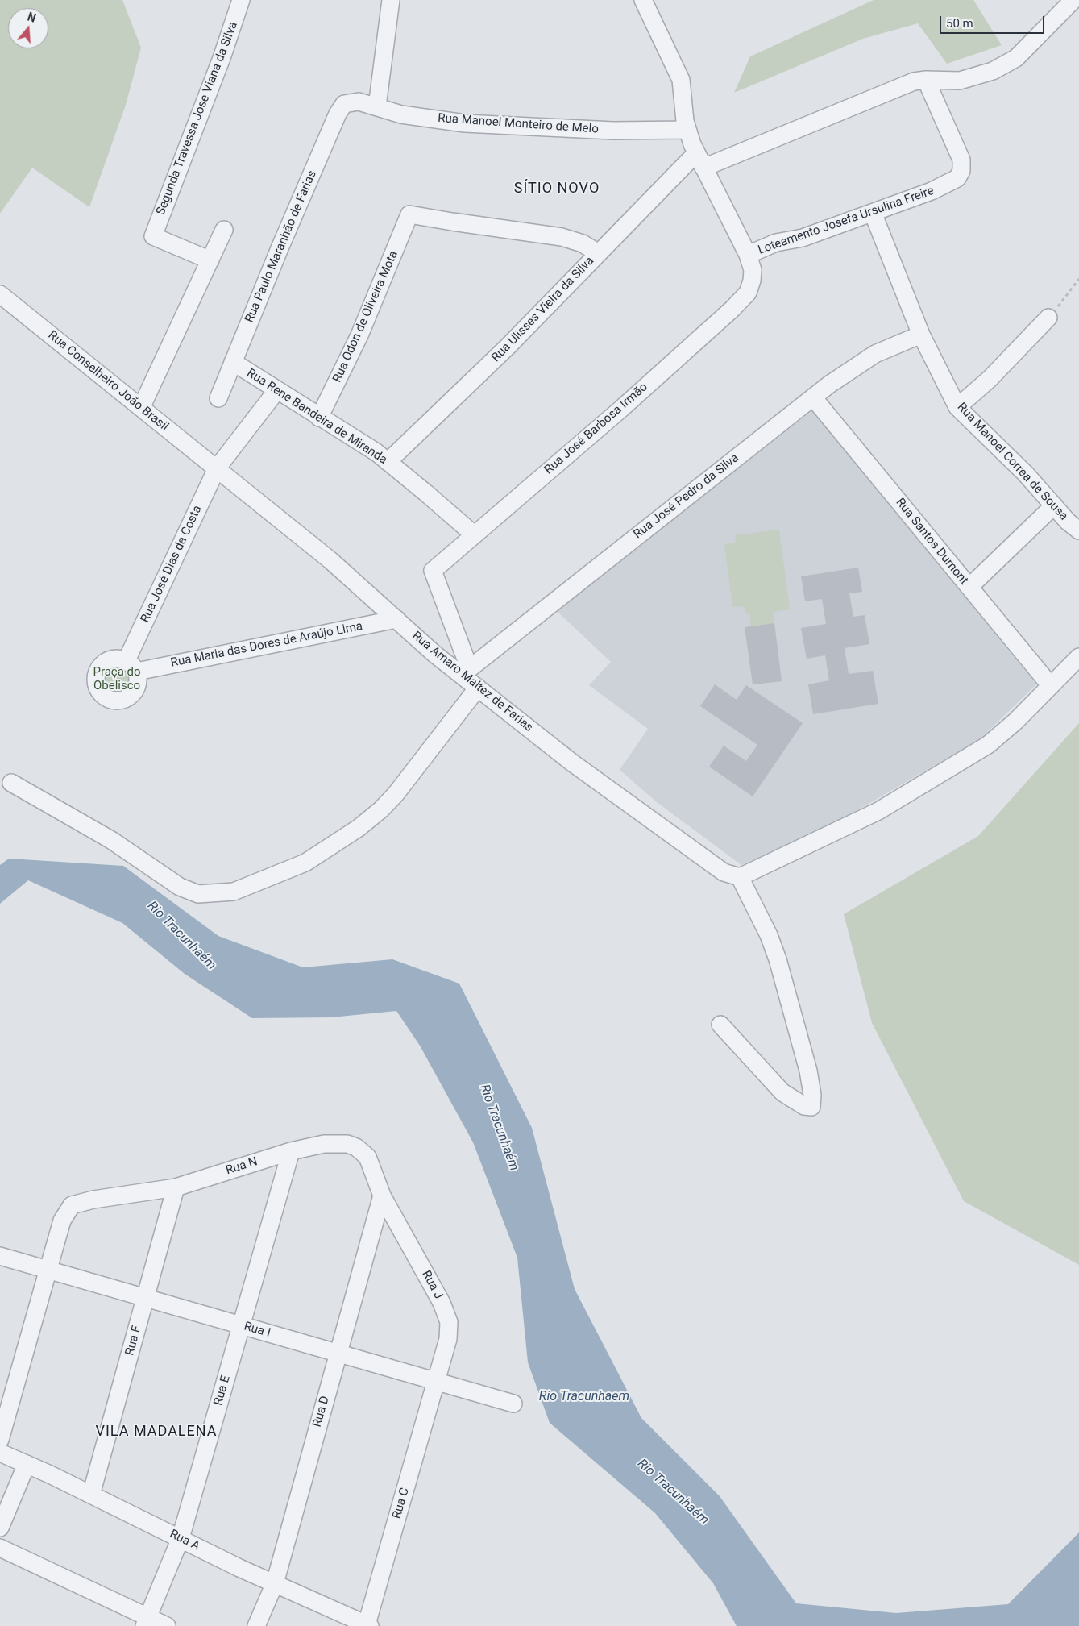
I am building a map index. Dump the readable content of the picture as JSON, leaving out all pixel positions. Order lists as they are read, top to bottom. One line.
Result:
{"streets":{"street":["Segunda Travessa Jose Viana da Silva","Rua Manoel Monteiro de Melo","Loteamento Josefa Ursulina Freire","Rua Paulo Maranhão de Farias","Rua Ulisses Vieira da Silva","Rua Odon de Oliveira Mota","Rua Conselheiro João Brasil","Rua Rene Bandeira de Miranda","Rua José Barbosa Irmão","Rua Manoel Correa de Sousa","Rua José Pedro da Silva","Rua Santos Dumont","Rua José Dias da Costa","Rua Maria das Dores de Araújo Lima","Rua Amaro Maltez de Farias","Rua N","Rua J","Rua I","Rua F","Rua E","Rua D","Rua C","Rua A"]},"crossings":[["Rua Manoel Monteiro de Melo","Rua Paulo Maranhão de Farias"],["Rua Manoel Monteiro de Melo","Rua Ulisses Vieira da Silva"],["Loteamento Josefa Ursulina Freire","Rua José Barbosa Irmão"],["Loteamento Josefa Ursulina Freire","Rua Manoel Correa de Sousa"],["Rua Paulo Maranhão de Farias","Rua Rene Bandeira de Miranda"],["Rua Ulisses Vieira da Silva","Rua Odon de Oliveira Mota"],["Rua Ulisses Vieira da Silva","Rua Rene Bandeira de Miranda"],["Rua Odon de Oliveira Mota","Rua Rene Bandeira de Miranda"],["Rua Conselheiro João Brasil","Rua José Dias da Costa"],["Rua Conselheiro João Brasil","Rua Amaro Maltez de Farias"],["Rua Rene Bandeira de Miranda","Rua José Barbosa Irmão"],["Rua Rene Bandeira de Miranda","Rua José Dias da Costa"],["Rua José Barbosa Irmão","Rua José Pedro da Silva"],["Rua José Barbosa Irmão","Rua Amaro Maltez de Farias"],["Rua Manoel Correa de Sousa","Rua José Pedro da Silva"],["Rua José Pedro da Silva","Rua Santos Dumont"],["Rua José Pedro da Silva","Rua Amaro Maltez de Farias"],["Rua José Dias da Costa","Rua Maria das Dores de Araújo Lima"],["Rua José Dias da Costa","Rua Amaro Maltez de Farias"],["Rua Maria das Dores de Araújo Lima","Rua Amaro Maltez de Farias"],["Rua N","Rua J"],["Rua N","Rua I"],["Rua N","Rua F"],["Rua N","Rua E"],["Rua N","Rua D"],["Rua J","Rua I"],["Rua J","Rua D"],["Rua J","Rua C"],["Rua I","Rua F"],["Rua I","Rua E"],["Rua I","Rua D"],["Rua I","Rua C"],["Rua F","Rua A"],["Rua E","Rua A"],["Rua D","Rua A"],["Rua C","Rua A"]],"districts":["SÍTIO NOVO","VILA MADALENA"],"water":["Rio Tracunhaém","Rio Tracunhaem"],"parks":["Praça do Obelisco"],"scale_bar":"50 m","north":"top"}
